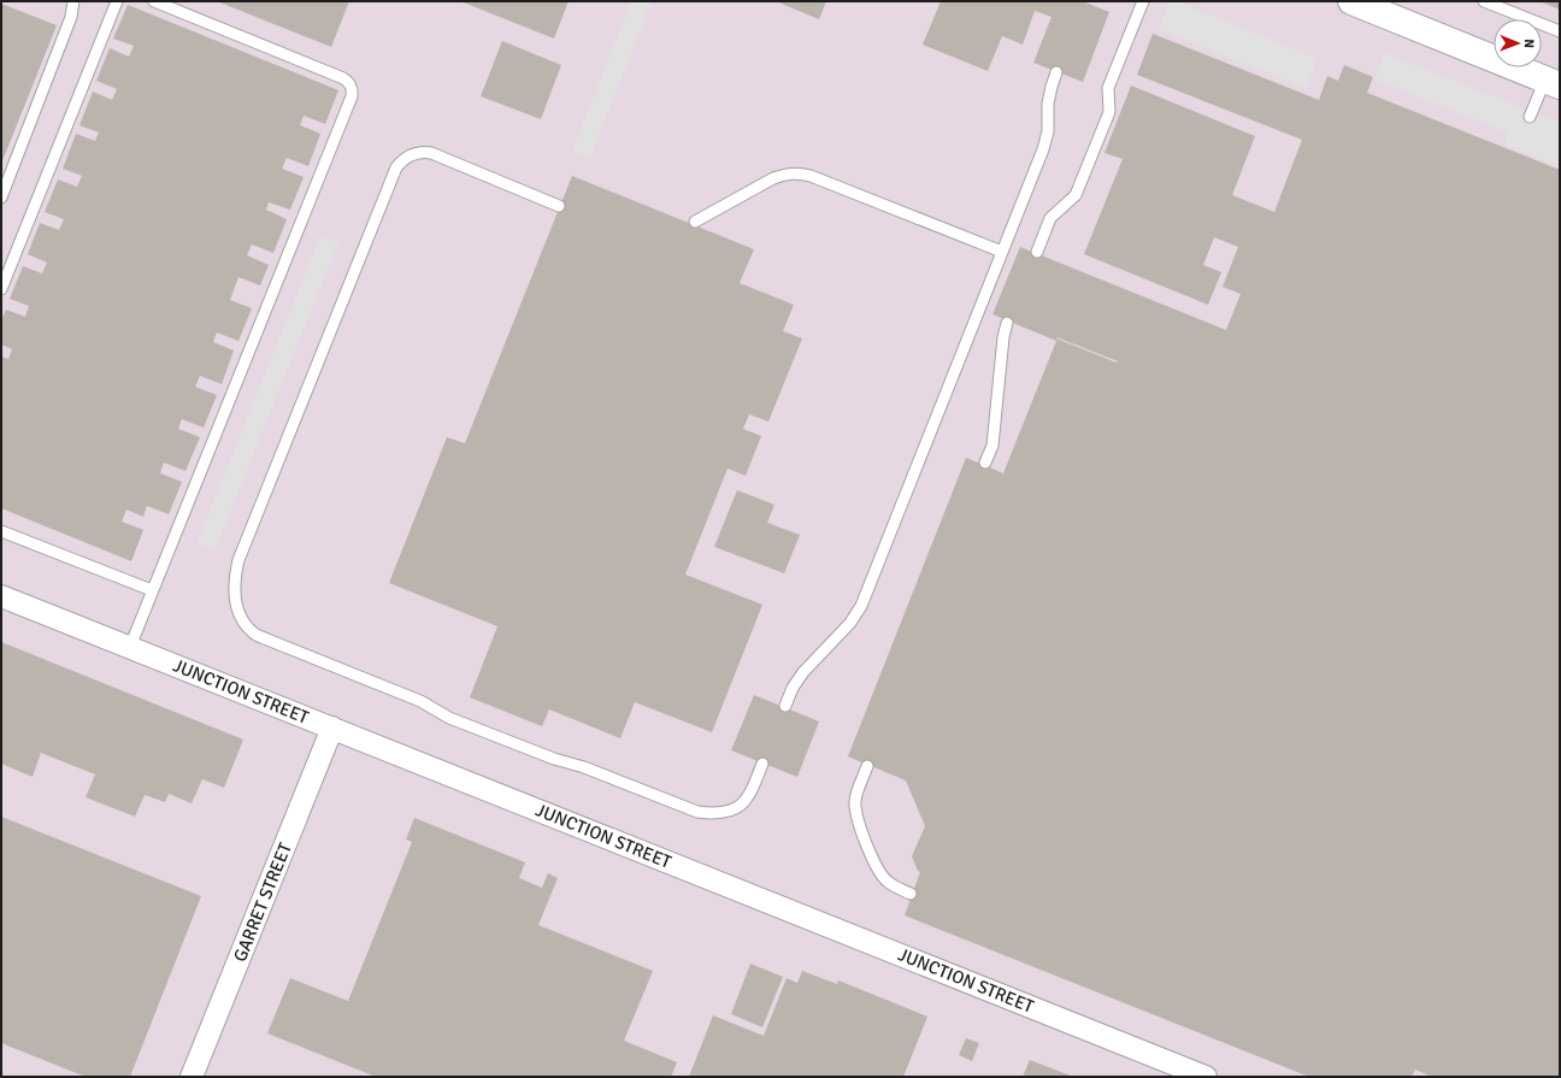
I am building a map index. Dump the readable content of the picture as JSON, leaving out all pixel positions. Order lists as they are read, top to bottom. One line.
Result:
{"streets":{"street":["JUNCTION STREET","GARRET STREET"]},"crossings":[["JUNCTION STREET","GARRET STREET"]],"north":"right"}
